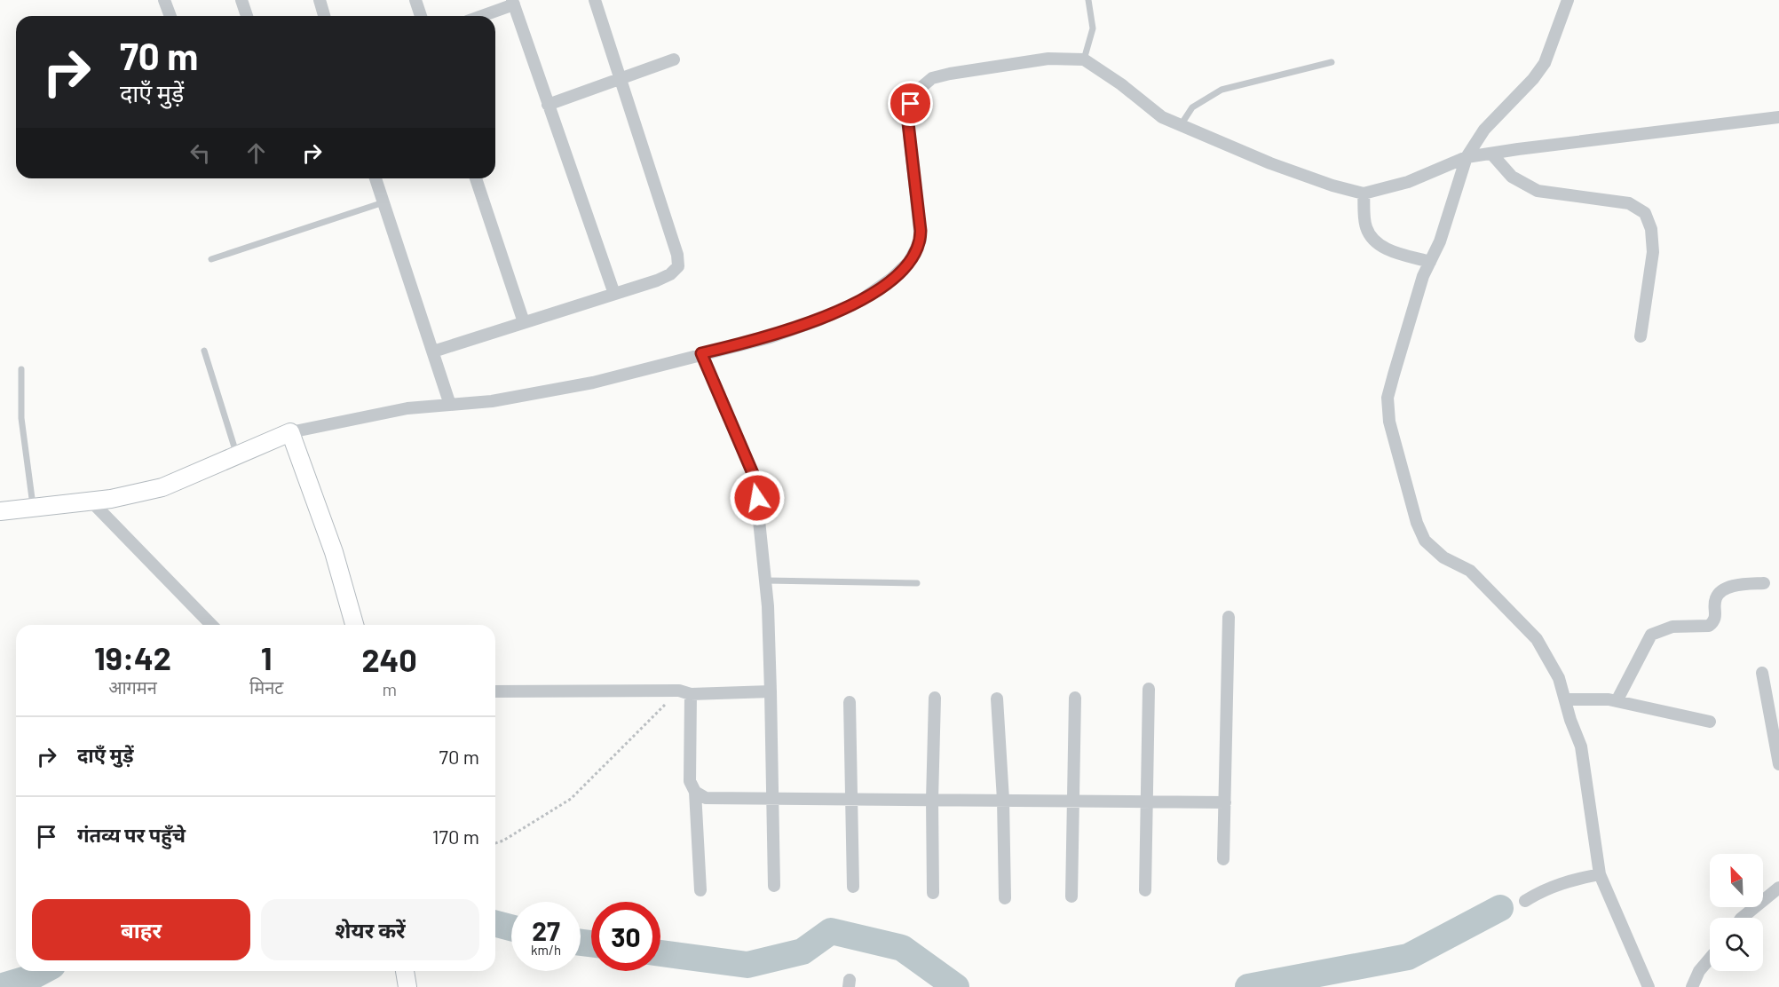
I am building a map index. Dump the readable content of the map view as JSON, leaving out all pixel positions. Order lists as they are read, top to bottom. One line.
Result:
{"north":"top left","page":{"turn":["70 m","दाएँ मुड़ें"],"eta":["19:42","आगमन","1","मिनट","240","m"],"list":[{"name":"दाएँ मुड़ें","value":"70 m"},{"name":"गंतव्य पर पहुँचे","value":"170 m"}],"buttons":["बाहर","शेयर करें"],"speed":"27 km/h","limit":"30"}}
